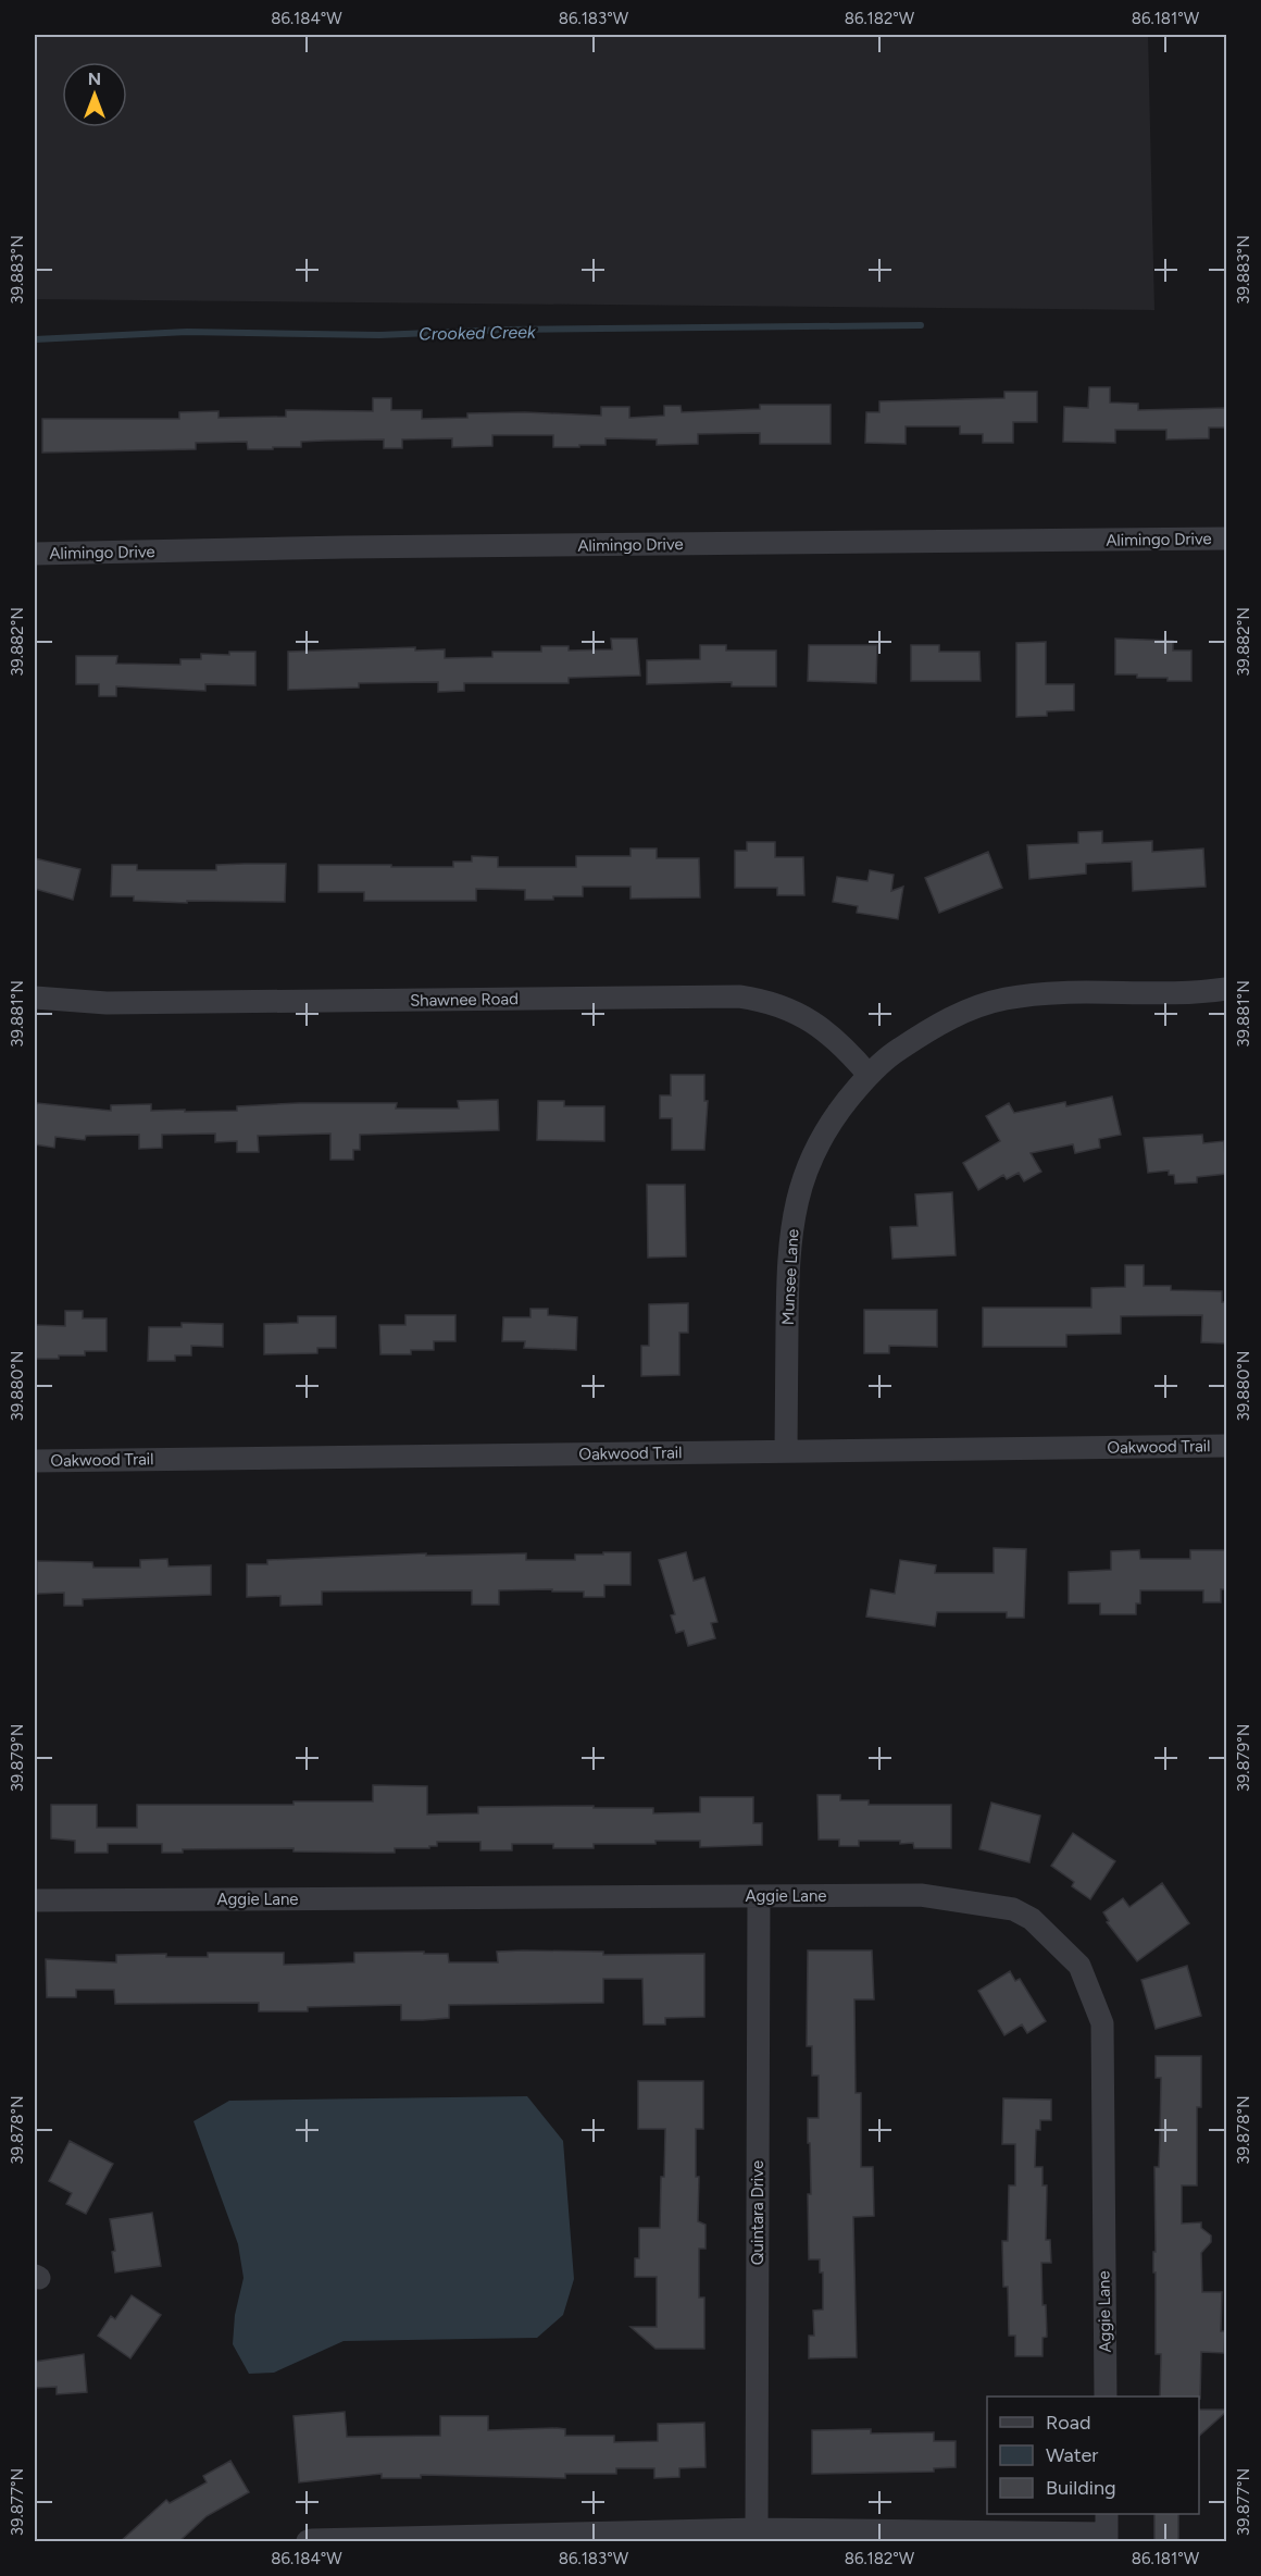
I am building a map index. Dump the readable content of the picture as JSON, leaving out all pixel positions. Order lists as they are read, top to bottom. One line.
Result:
{"streets":{"street":["Alimingo Drive","Shawnee Road","Munsee Lane","Oakwood Trail","Aggie Lane","Quintara Drive"]},"crossings":[["Shawnee Road","Munsee Lane"],["Munsee Lane","Oakwood Trail"],["Aggie Lane","Quintara Drive"]],"water":["Crooked Creek"],"legend":["Road","Water","Building"],"north":"top","coordinates":["86.184°W","86.183°W","86.182°W","86.181°W","39.883°N","39.882°N","39.881°N","39.880°N","39.879°N","39.878°N","39.877°N"]}
